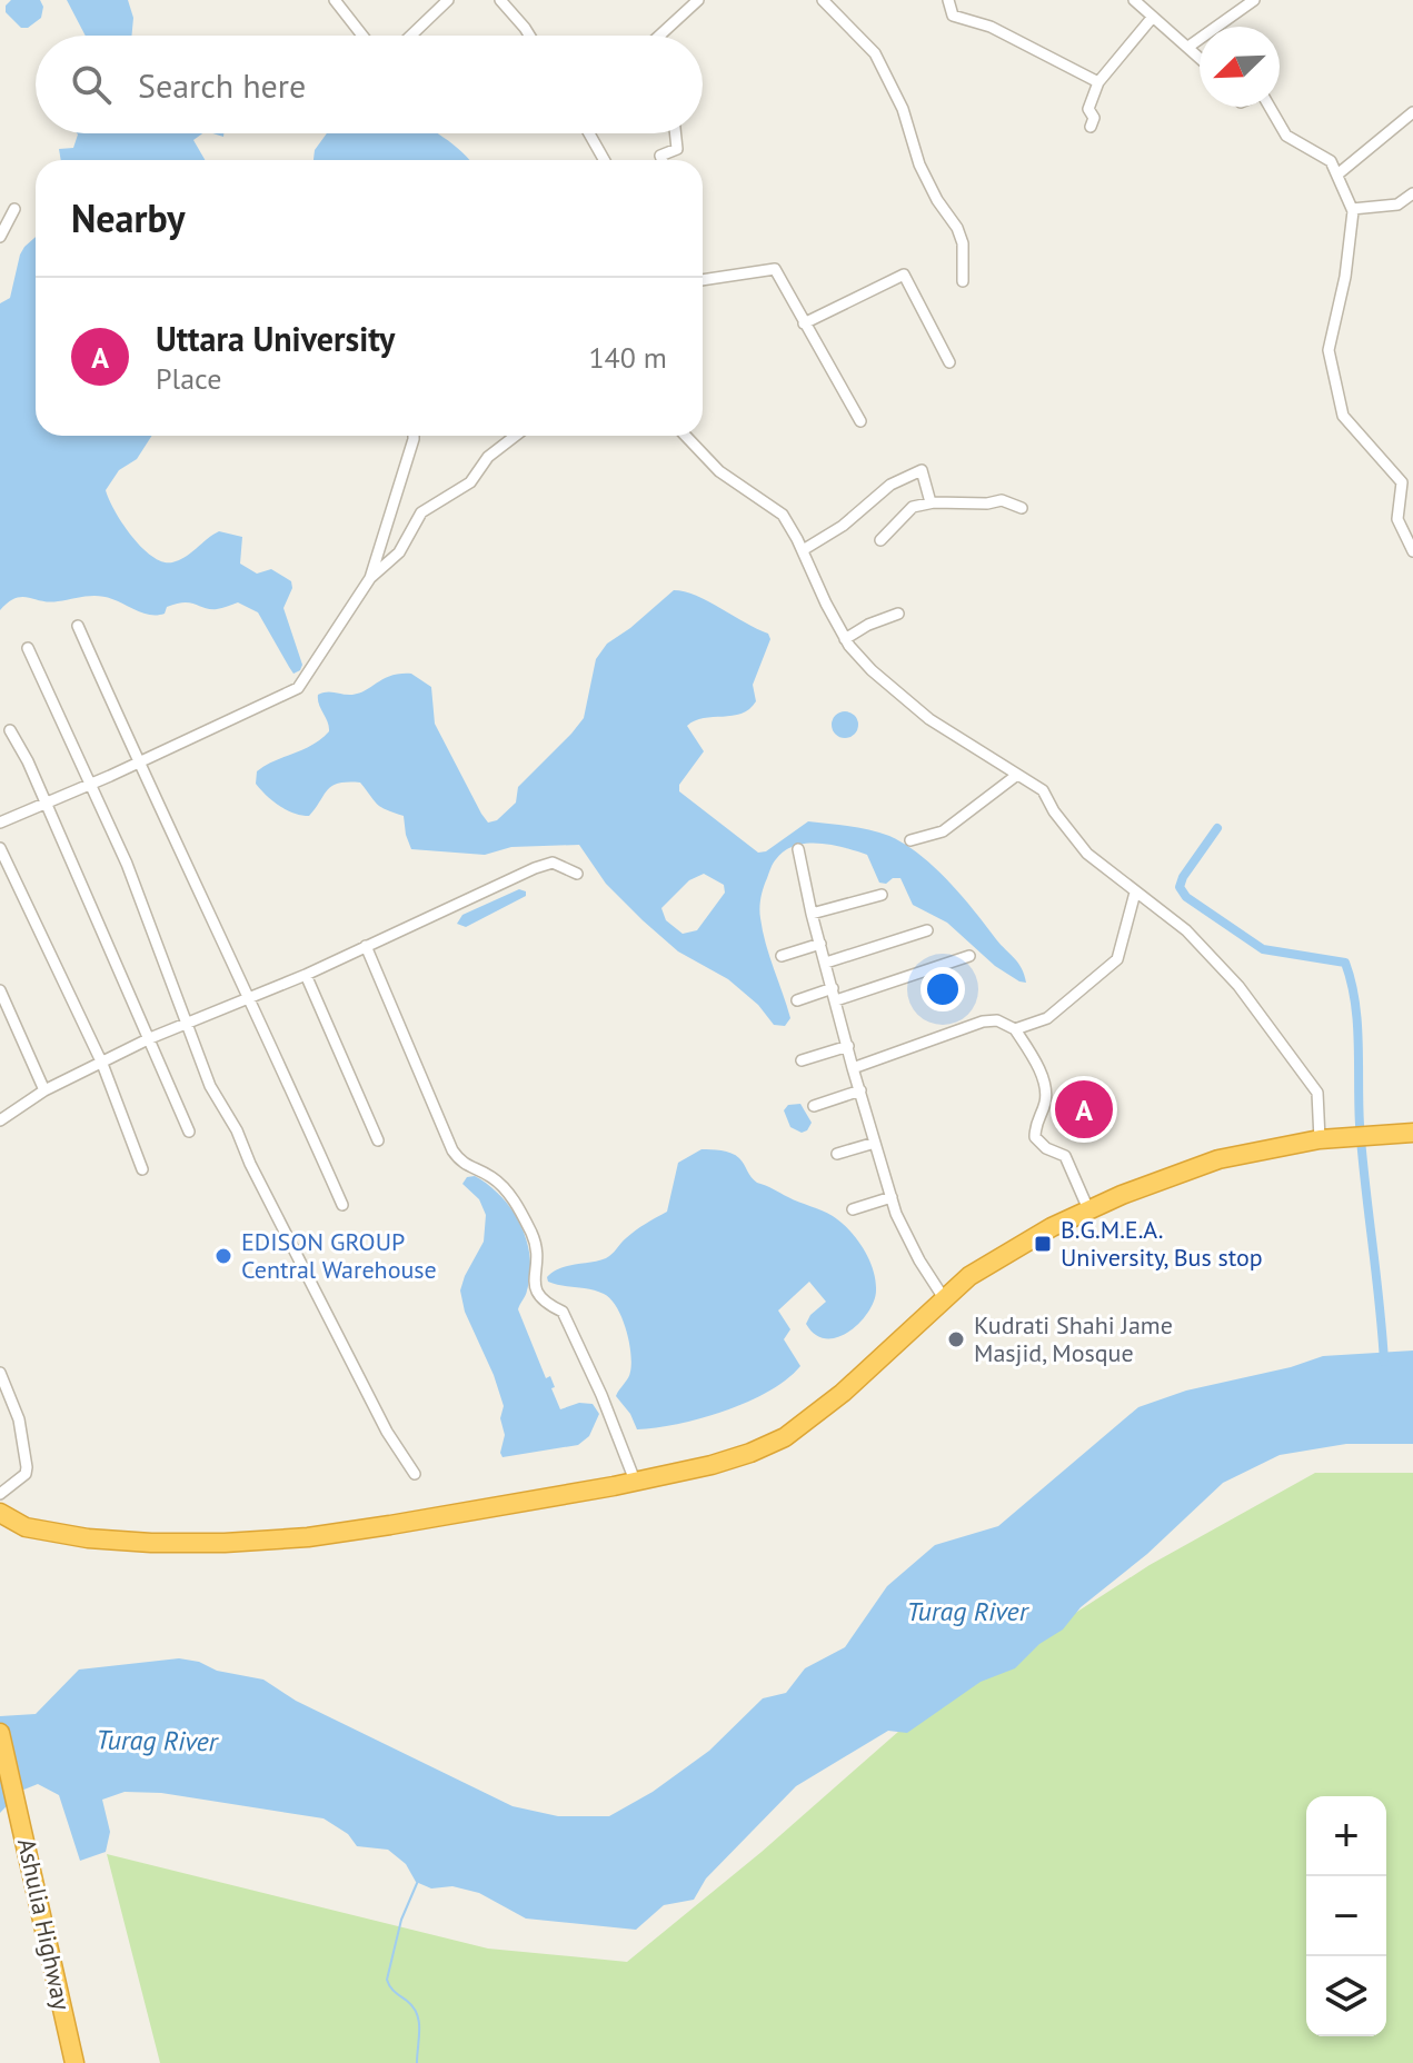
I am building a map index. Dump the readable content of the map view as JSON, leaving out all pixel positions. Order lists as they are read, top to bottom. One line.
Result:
{"streets":{"highway":["Ashulia Highway"]},"water":["Turag River"],"places":{"transit":["B.G.M.E.A. University, Bus stop"],"other":["EDISON GROUP Central Warehouse","Kudrati Shahi Jame Masjid, Mosque"]},"north":"bottom left","page":{"search":"Search here","heading":"Nearby","list":[{"mark":"A","name":"Uttara University","note":"Place","value":"140 m"}],"pins":"A","map_buttons":["+","−"]}}
